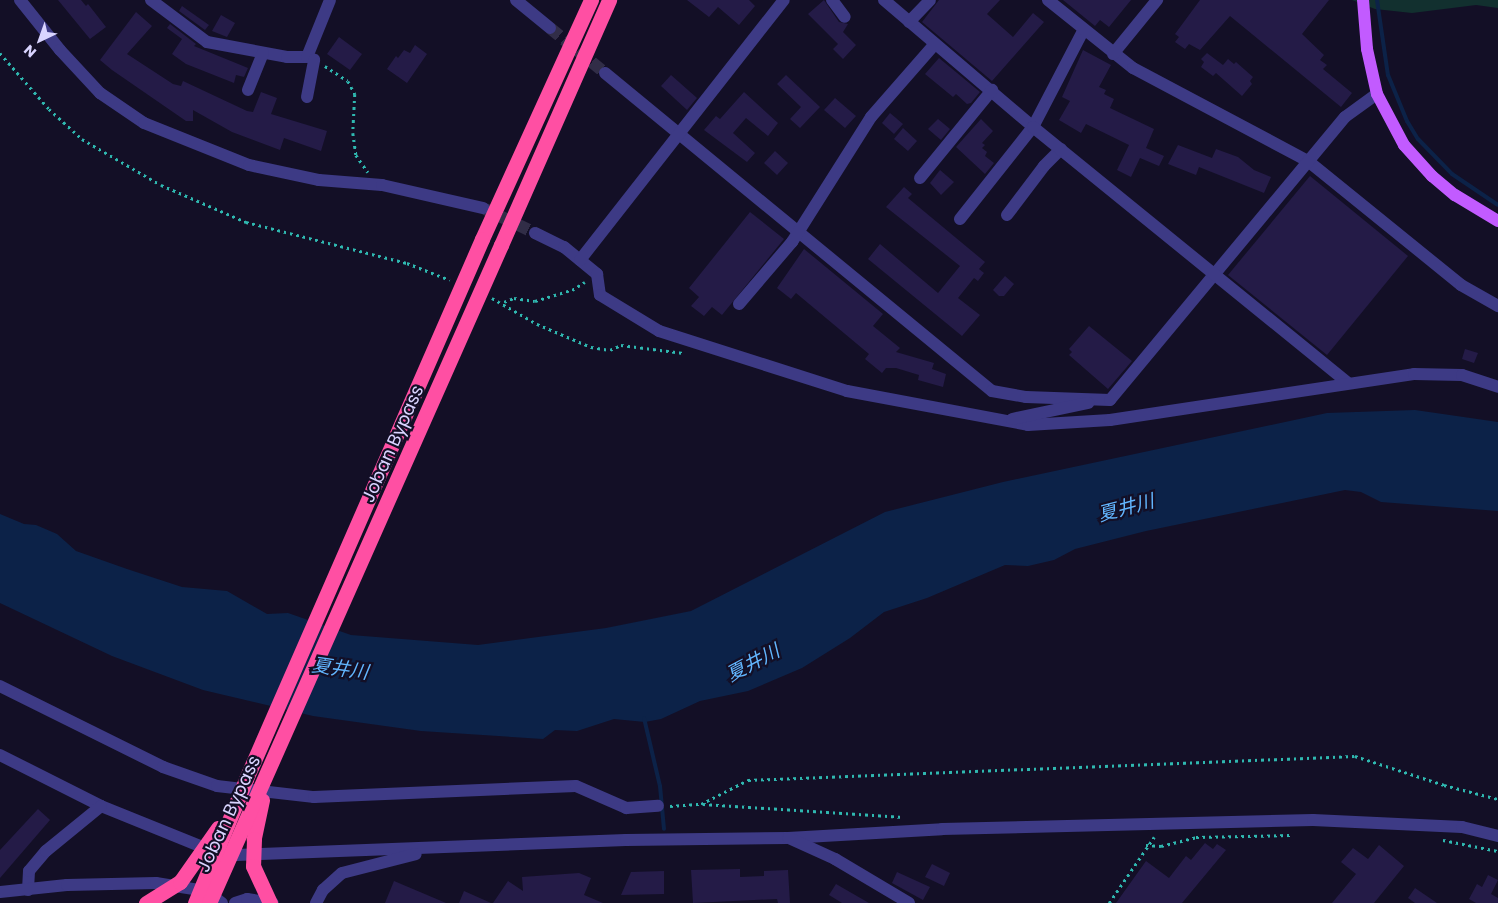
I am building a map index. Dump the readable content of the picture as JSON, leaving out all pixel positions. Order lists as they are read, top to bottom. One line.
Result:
{"streets":{"highway":["Joban Bypass"]},"water":["夏井川"],"north":"bottom left"}
